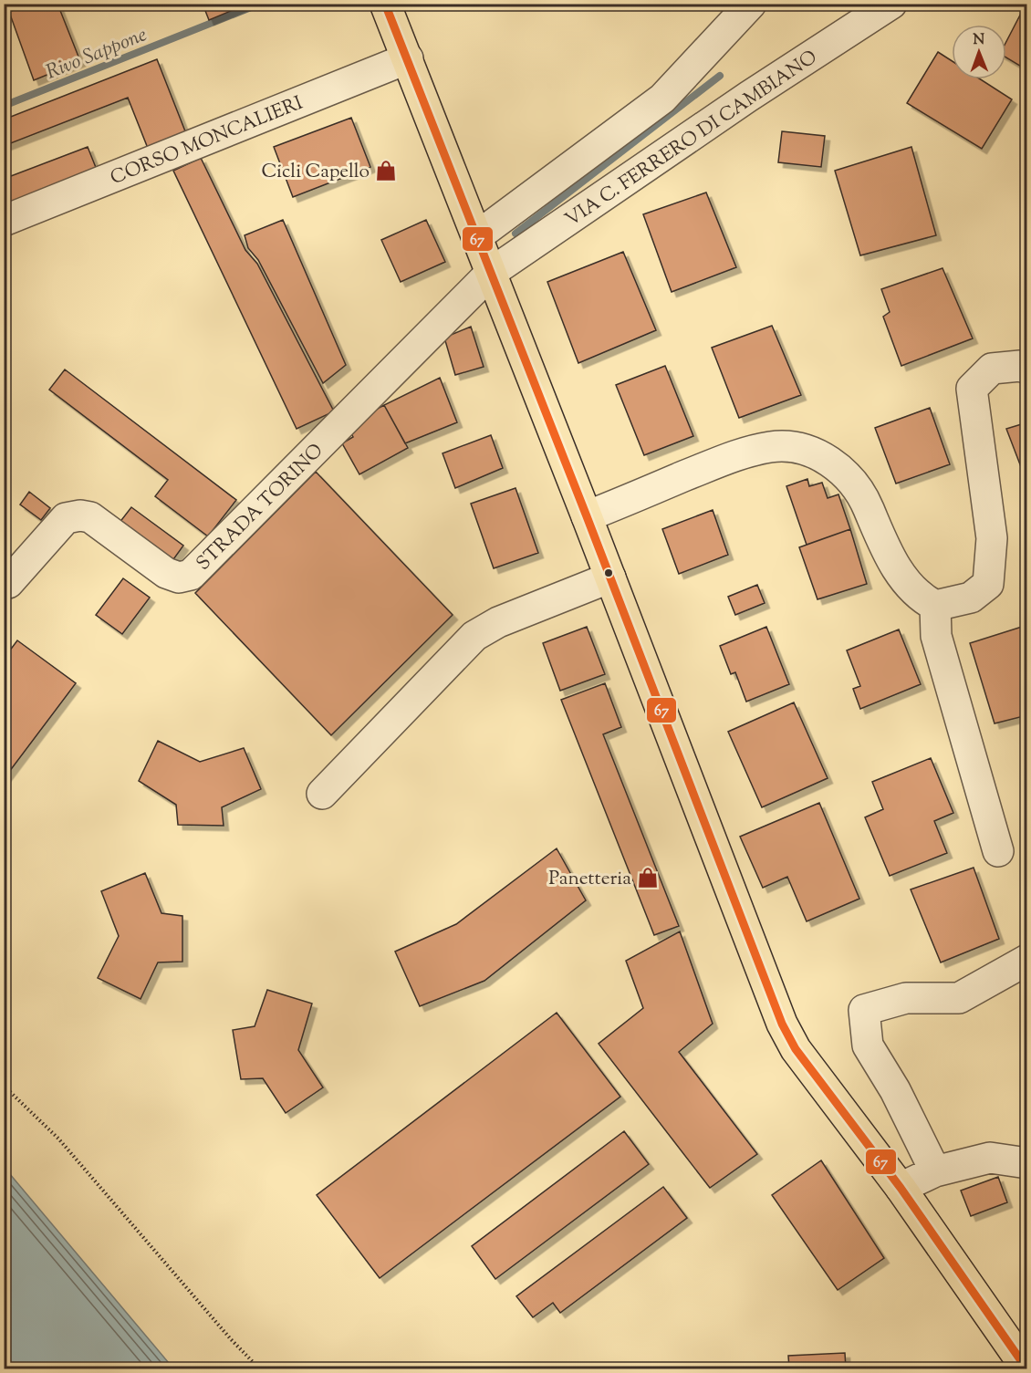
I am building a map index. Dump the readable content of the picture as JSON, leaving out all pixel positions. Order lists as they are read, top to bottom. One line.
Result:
{"streets":{"street":["VIA C. FERRERO DI CAMBIANO","CORSO MONCALIERI","STRADA TORINO"]},"crossings":[["VIA C. FERRERO DI CAMBIANO","STRADA TORINO"]],"water":["Rivo Sappone"],"places":{"shop":["Cicli Capello","Panetteria"]},"lines":["transit line 67"],"north":"top"}
